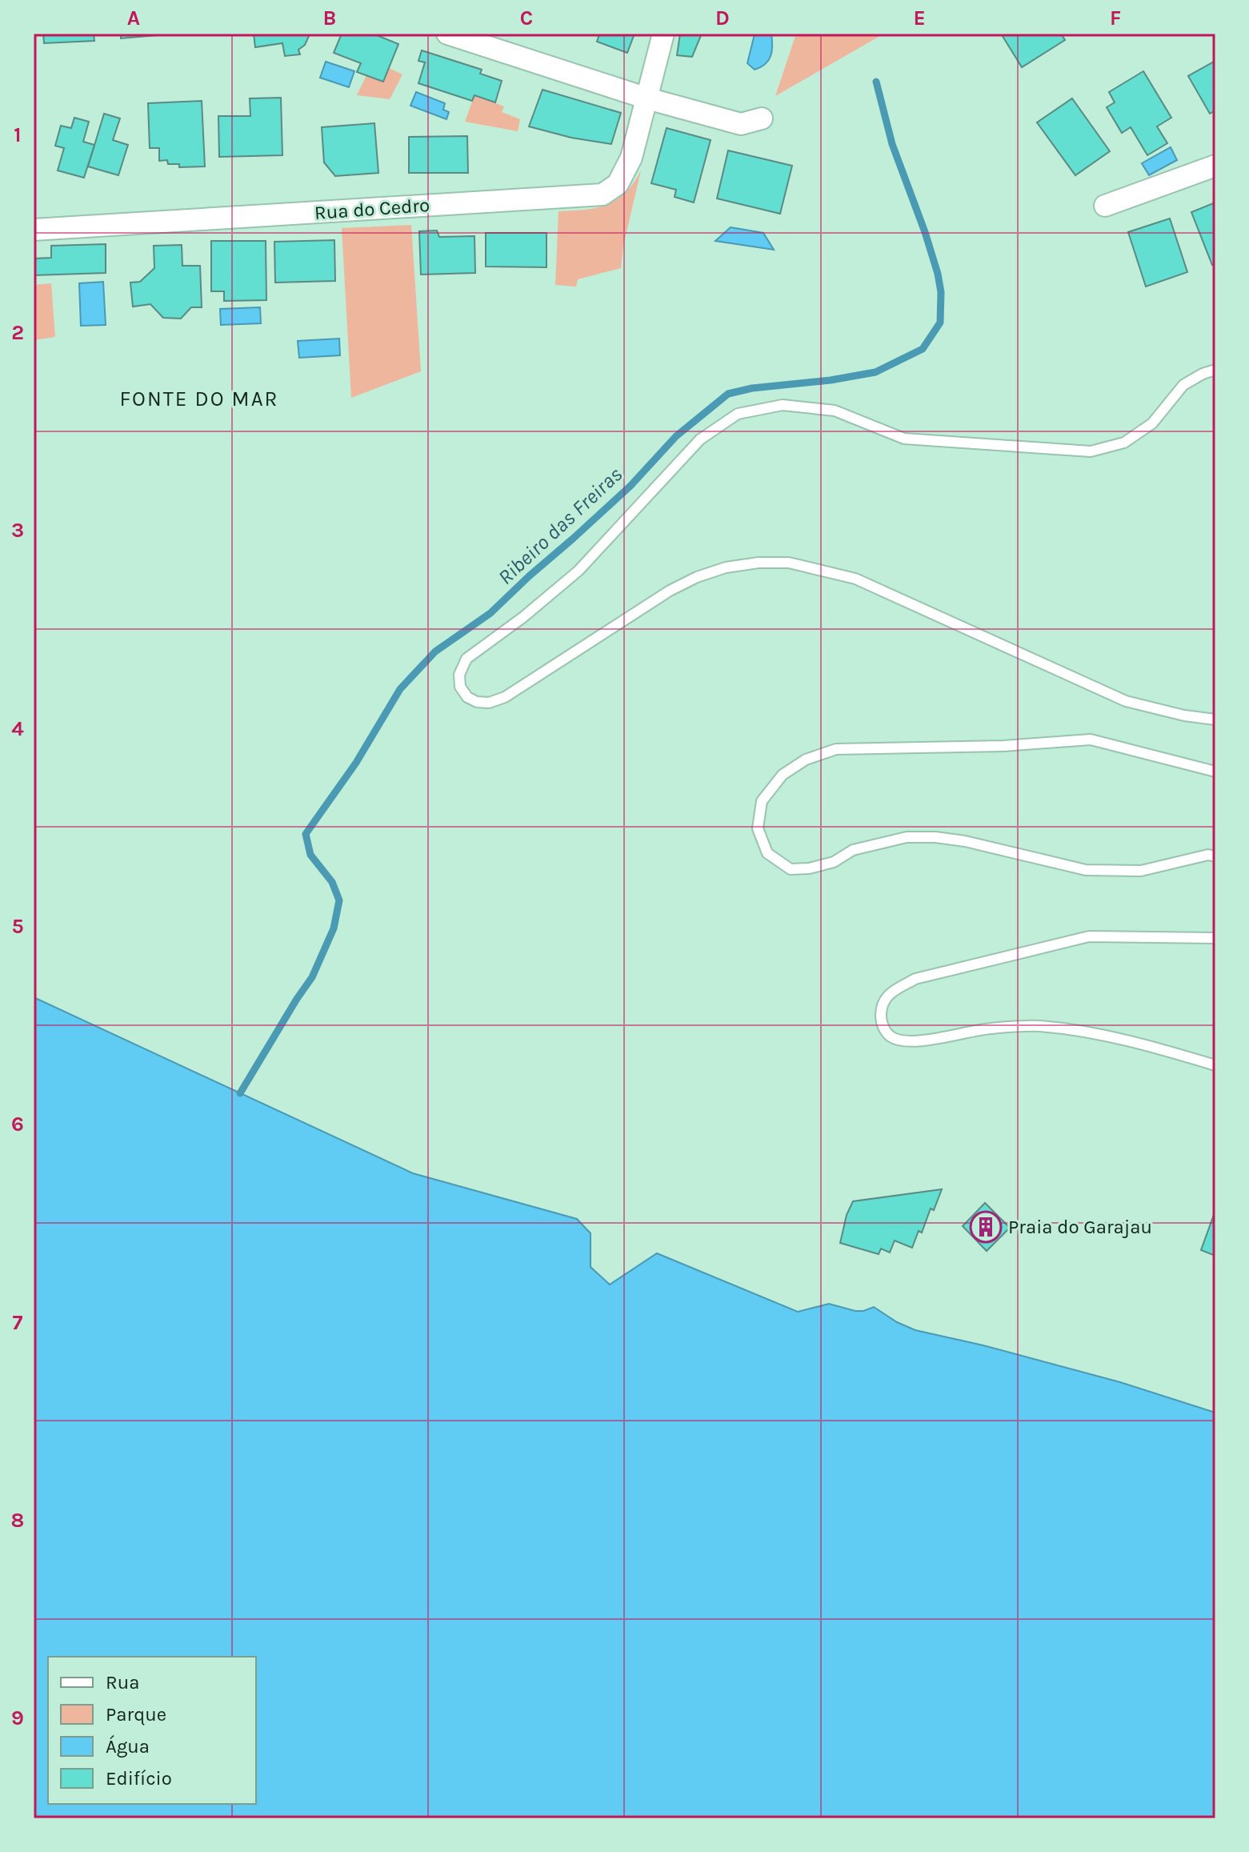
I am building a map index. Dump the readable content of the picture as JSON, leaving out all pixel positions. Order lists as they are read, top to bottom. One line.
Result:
{"streets":{"street":["Rua do Cedro"]},"districts":["FONTE DO MAR"],"water":["Ribeiro das Freiras"],"places":{"building":["Praia do Garajau"]},"legend":["Rua","Parque","Água","Edifício"],"grid":{"columns":["A","B","C","D","E","F"],"rows":["1","2","3","4","5","6","7","8","9"]}}
